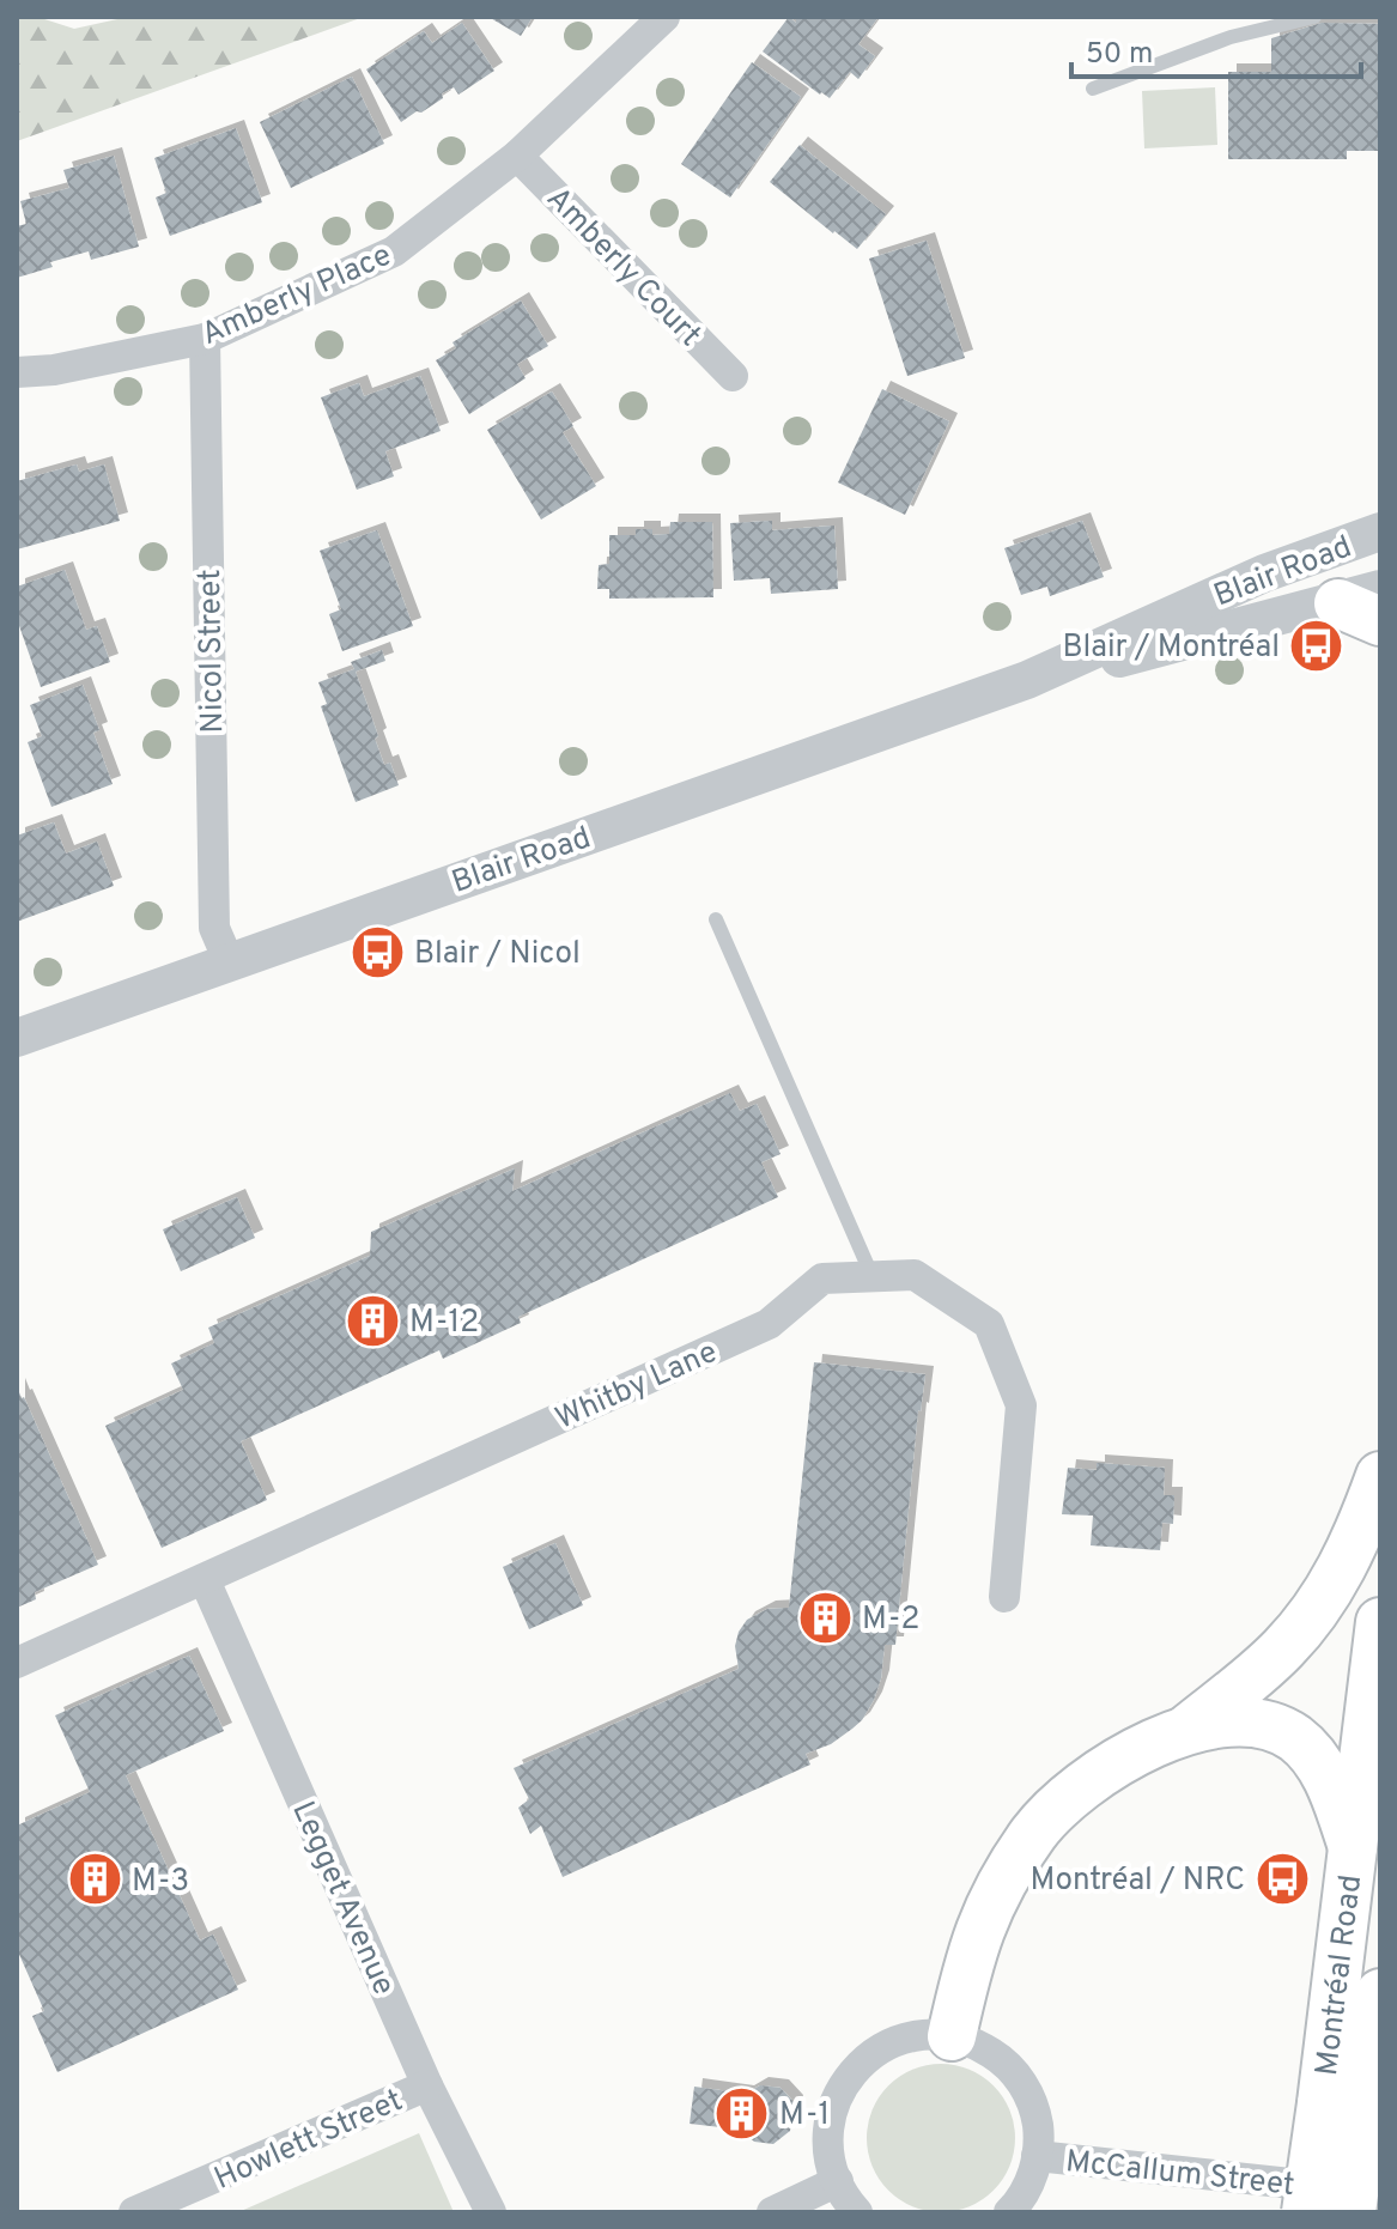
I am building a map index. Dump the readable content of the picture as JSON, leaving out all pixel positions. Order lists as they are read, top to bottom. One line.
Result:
{"streets":{"main road":["Montréal Road"],"street":["Amberly Court","Amberly Place","Blair Road","Nicol Street","Whitby Lane","Legget Avenue","Howlett Street","McCallum Street"]},"crossings":[["Amberly Court","Amberly Place"],["Amberly Place","Nicol Street"],["Blair Road","Nicol Street"],["Whitby Lane","Legget Avenue"],["Legget Avenue","Howlett Street"]],"places":{"bus stop":["Blair / Montréal","Blair / Nicol","Montréal / NRC"],"building":["M-12","M-2","M-3","M-1"]},"scale_bar":"50 m"}
